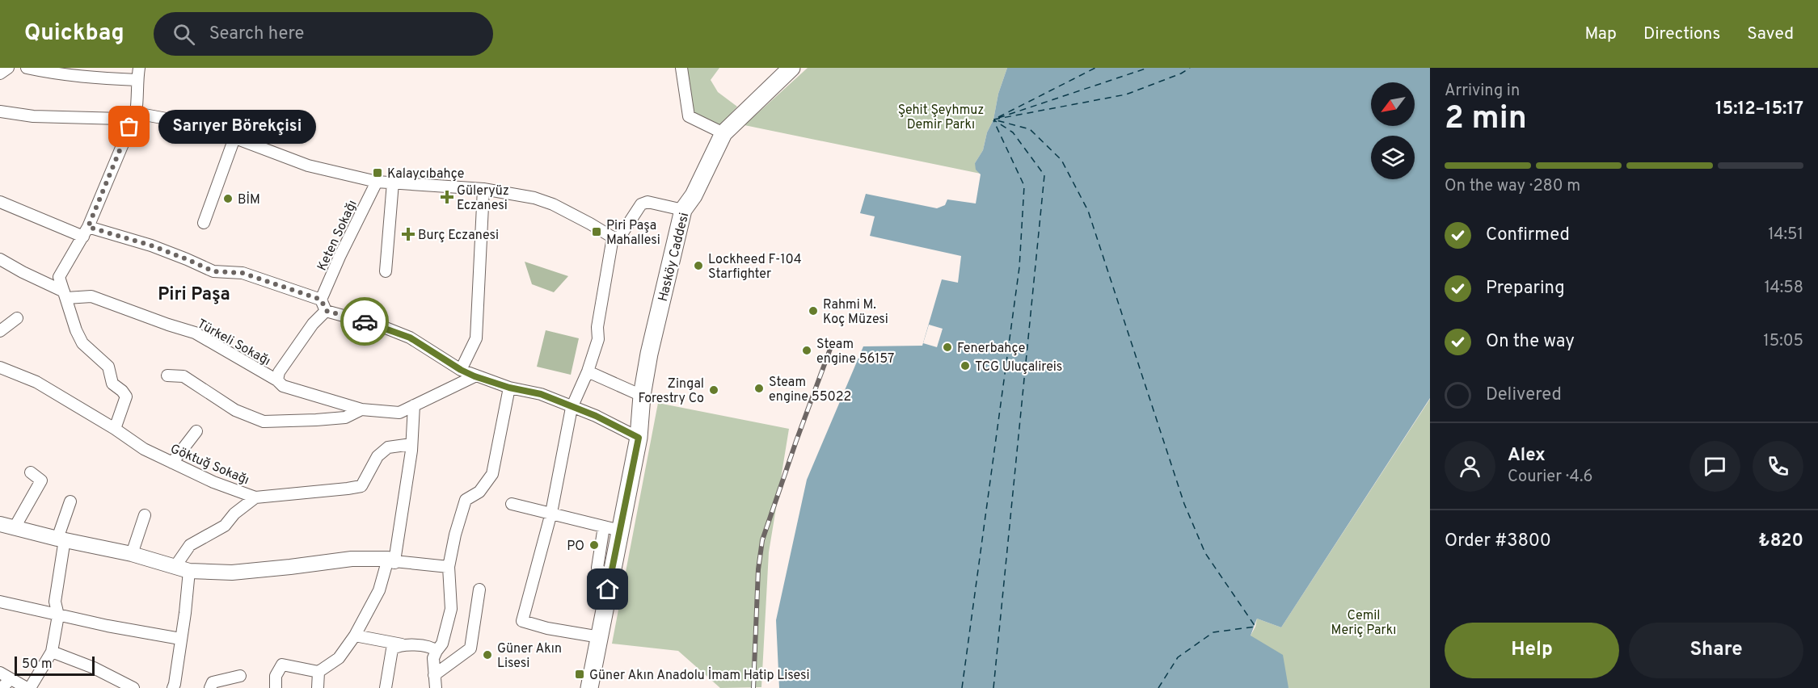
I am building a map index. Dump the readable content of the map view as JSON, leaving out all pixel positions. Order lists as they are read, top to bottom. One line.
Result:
{"streets":{"main road":["Hasköy Caddesi"],"street":["Keten Sokağı","Türkeli Sokağı","Göktuğ Sokağı"]},"districts":["Piri Paşa"],"parks":["Şehit Şeyhmuz Demir Parkı","Cemil Meriç Parkı"],"places":{"other":["Sarıyer Börekçisi","BİM","Lockheed F-104 Starfighter","Rahmi M. Koç Müzesi","Fenerbahçe","Steam engine 56157","TCG Uluçalireis","Steam engine 55022","Zingal Forestry Co","PO","Güner Akın Lisesi"],"transit":["Kalaycıbahçe","Piri Paşa Mahallesi","Güner Akın Anadolu İmam Hatip Lisesi"],"health":["Güleryüz Eczanesi","Burç Eczanesi"]},"scale_bar":"50 m","north":"bottom left","page":{"header":"Quickbag","search":"Search here","nav":["Map","Directions","Saved"],"heading":["2 min","Arriving in","15:12–15:17"],"panel":["Alex","Courier · 4.6","Order #3800","₺820"],"bubble":"Sarıyer Börekçisi","bar":"On the way · 280 m","list":[["Confirmed","14:51"],["Preparing","14:58"],["On the way","15:05"],"Delivered"],"buttons":["Help","Share"],"scale":"50 m"}}
